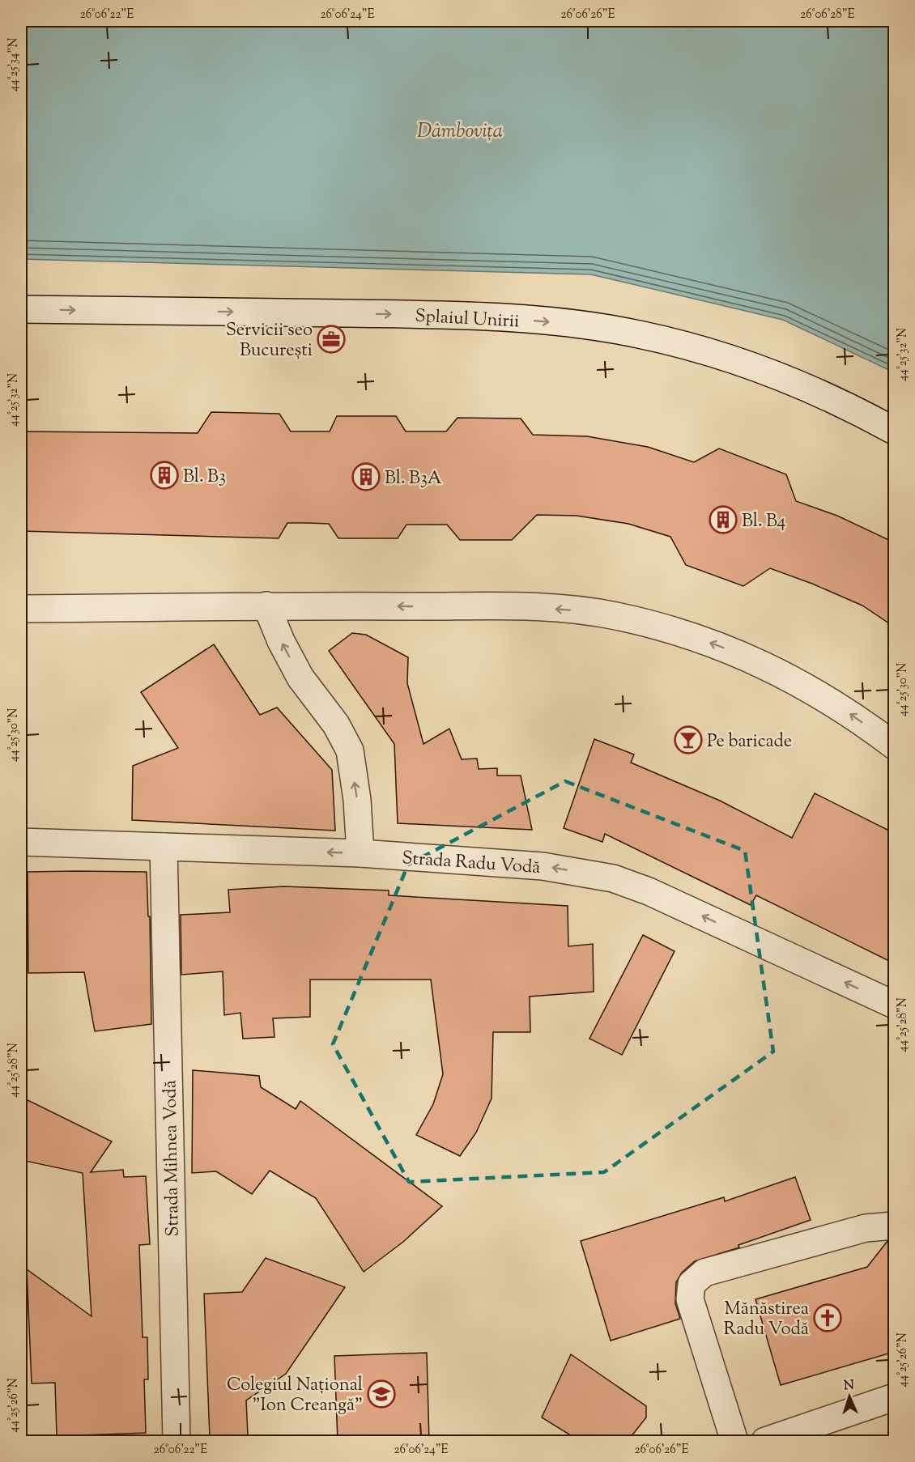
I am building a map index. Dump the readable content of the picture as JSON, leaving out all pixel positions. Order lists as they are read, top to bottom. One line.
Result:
{"streets":{"street":["Splaiul Unirii","Strada Radu Vodă","Strada Mihnea Vodă"]},"crossings":[["Strada Radu Vodă","Strada Mihnea Vodă"]],"one_way":["Splaiul Unirii","Strada Radu Vodă"],"water":["Dâmbovița"],"places":{"office":["Servicii seo București"],"building":["Bl. B3","Bl. B3A","Bl. B4"],"bar":["Pe baricade"],"church":["Mănăstirea Radu Vodă"],"school or university":["Colegiul Național \"Ion Creangă\""]},"north":"top","coordinates":["26°06'22\"E","26°06'24\"E","26°06'26\"E","26°06'28\"E","44°25'34\"N","44°25'32\"N","44°25'30\"N","44°25'28\"N","44°25'26\"N"]}
